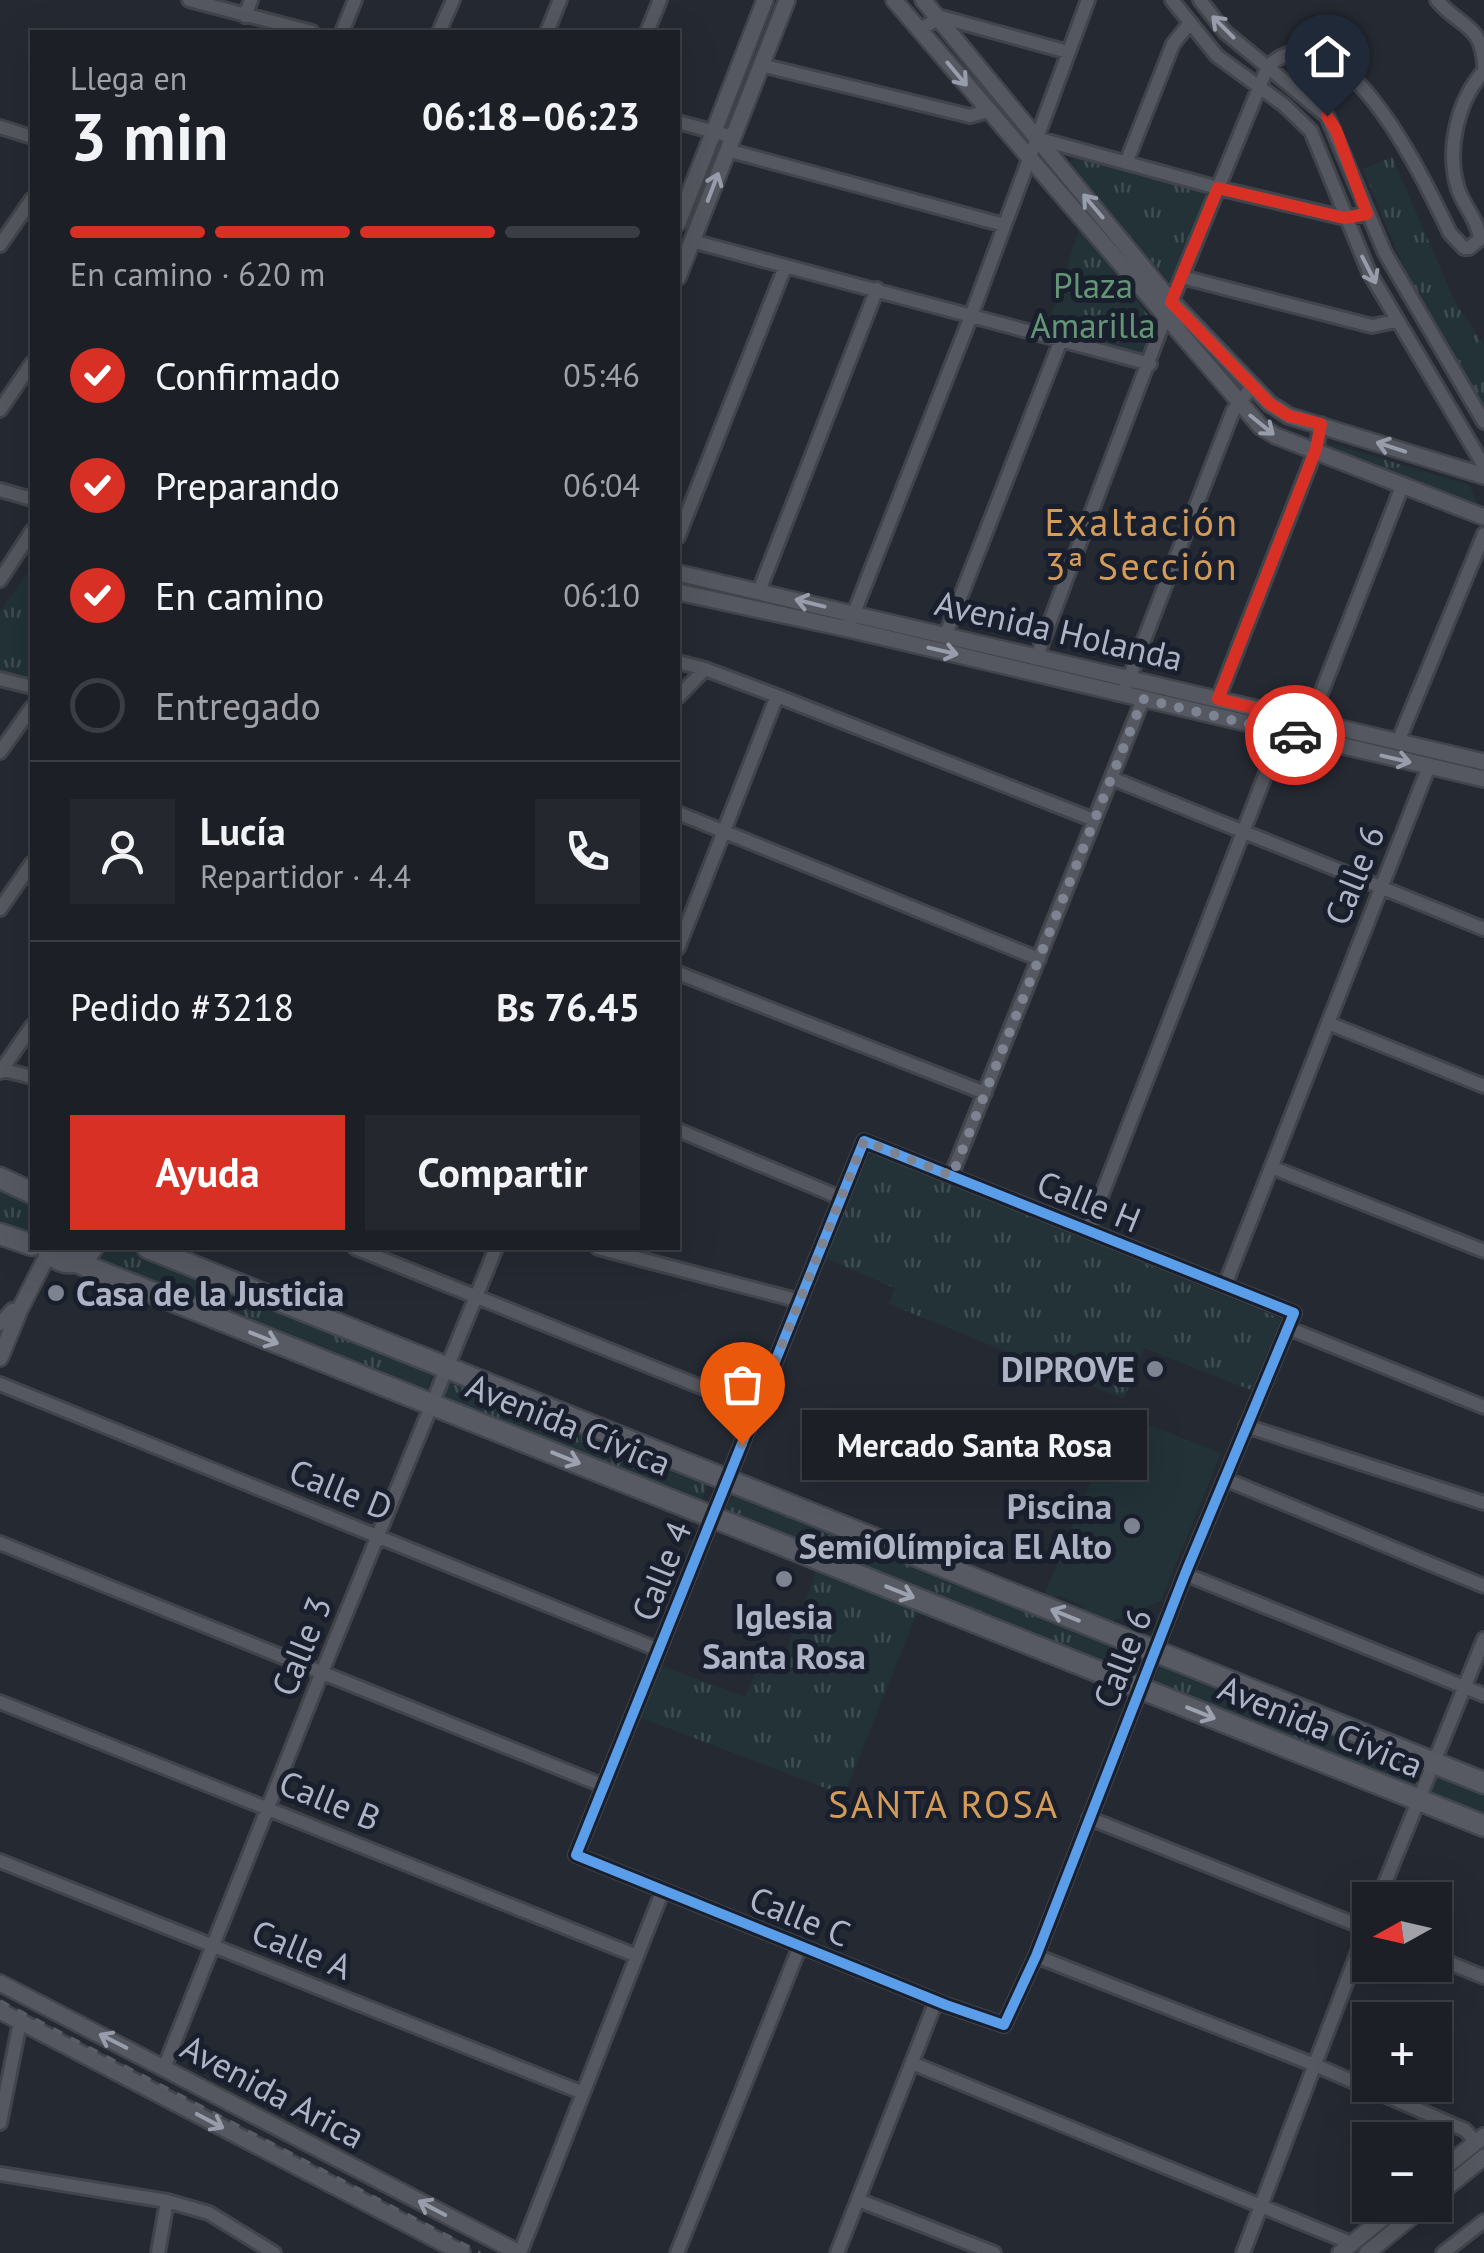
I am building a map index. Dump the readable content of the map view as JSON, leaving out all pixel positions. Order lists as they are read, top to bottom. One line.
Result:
{"streets":{"main road":["Avenida Cívica"],"street":["Avenida Holanda","Calle 6","Calle H","Calle D","Calle 4","Calle 3","Calle B","Calle C","Calle A","Avenida Arica"]},"crossings":[["Avenida Holanda","Calle 6"],["Calle 6","Calle H"],["Calle 6","Avenida Cívica"],["Calle 6","Calle C"],["Calle H","Calle 4"],["Avenida Cívica","Calle 4"],["Avenida Cívica","Calle 3"],["Calle D","Calle 4"],["Calle D","Calle 3"],["Calle 4","Calle C"],["Calle 3","Calle B"],["Calle 3","Calle A"],["Calle 3","Avenida Arica"]],"districts":["Exaltación 3ª Sección","SANTA ROSA"],"parks":["Plaza Amarilla"],"places":["Casa de la Justicia","DIPROVE","Mercado Santa Rosa","Piscina SemiOlímpica El Alto","Iglesia Santa Rosa"],"north":"left","page":{"heading":["3 min","Llega en","06:18–06:23"],"panel":["Lucía","Repartidor · 4.4","Pedido #3218","Bs 76.45"],"bar":"En camino · 620 m","list":[["Confirmado","05:46"],["Preparando","06:04"],["En camino","06:10"],"Entregado"],"buttons":["Ayuda","Compartir"],"bubble":"Mercado Santa Rosa","map_buttons":["+","−"]}}
